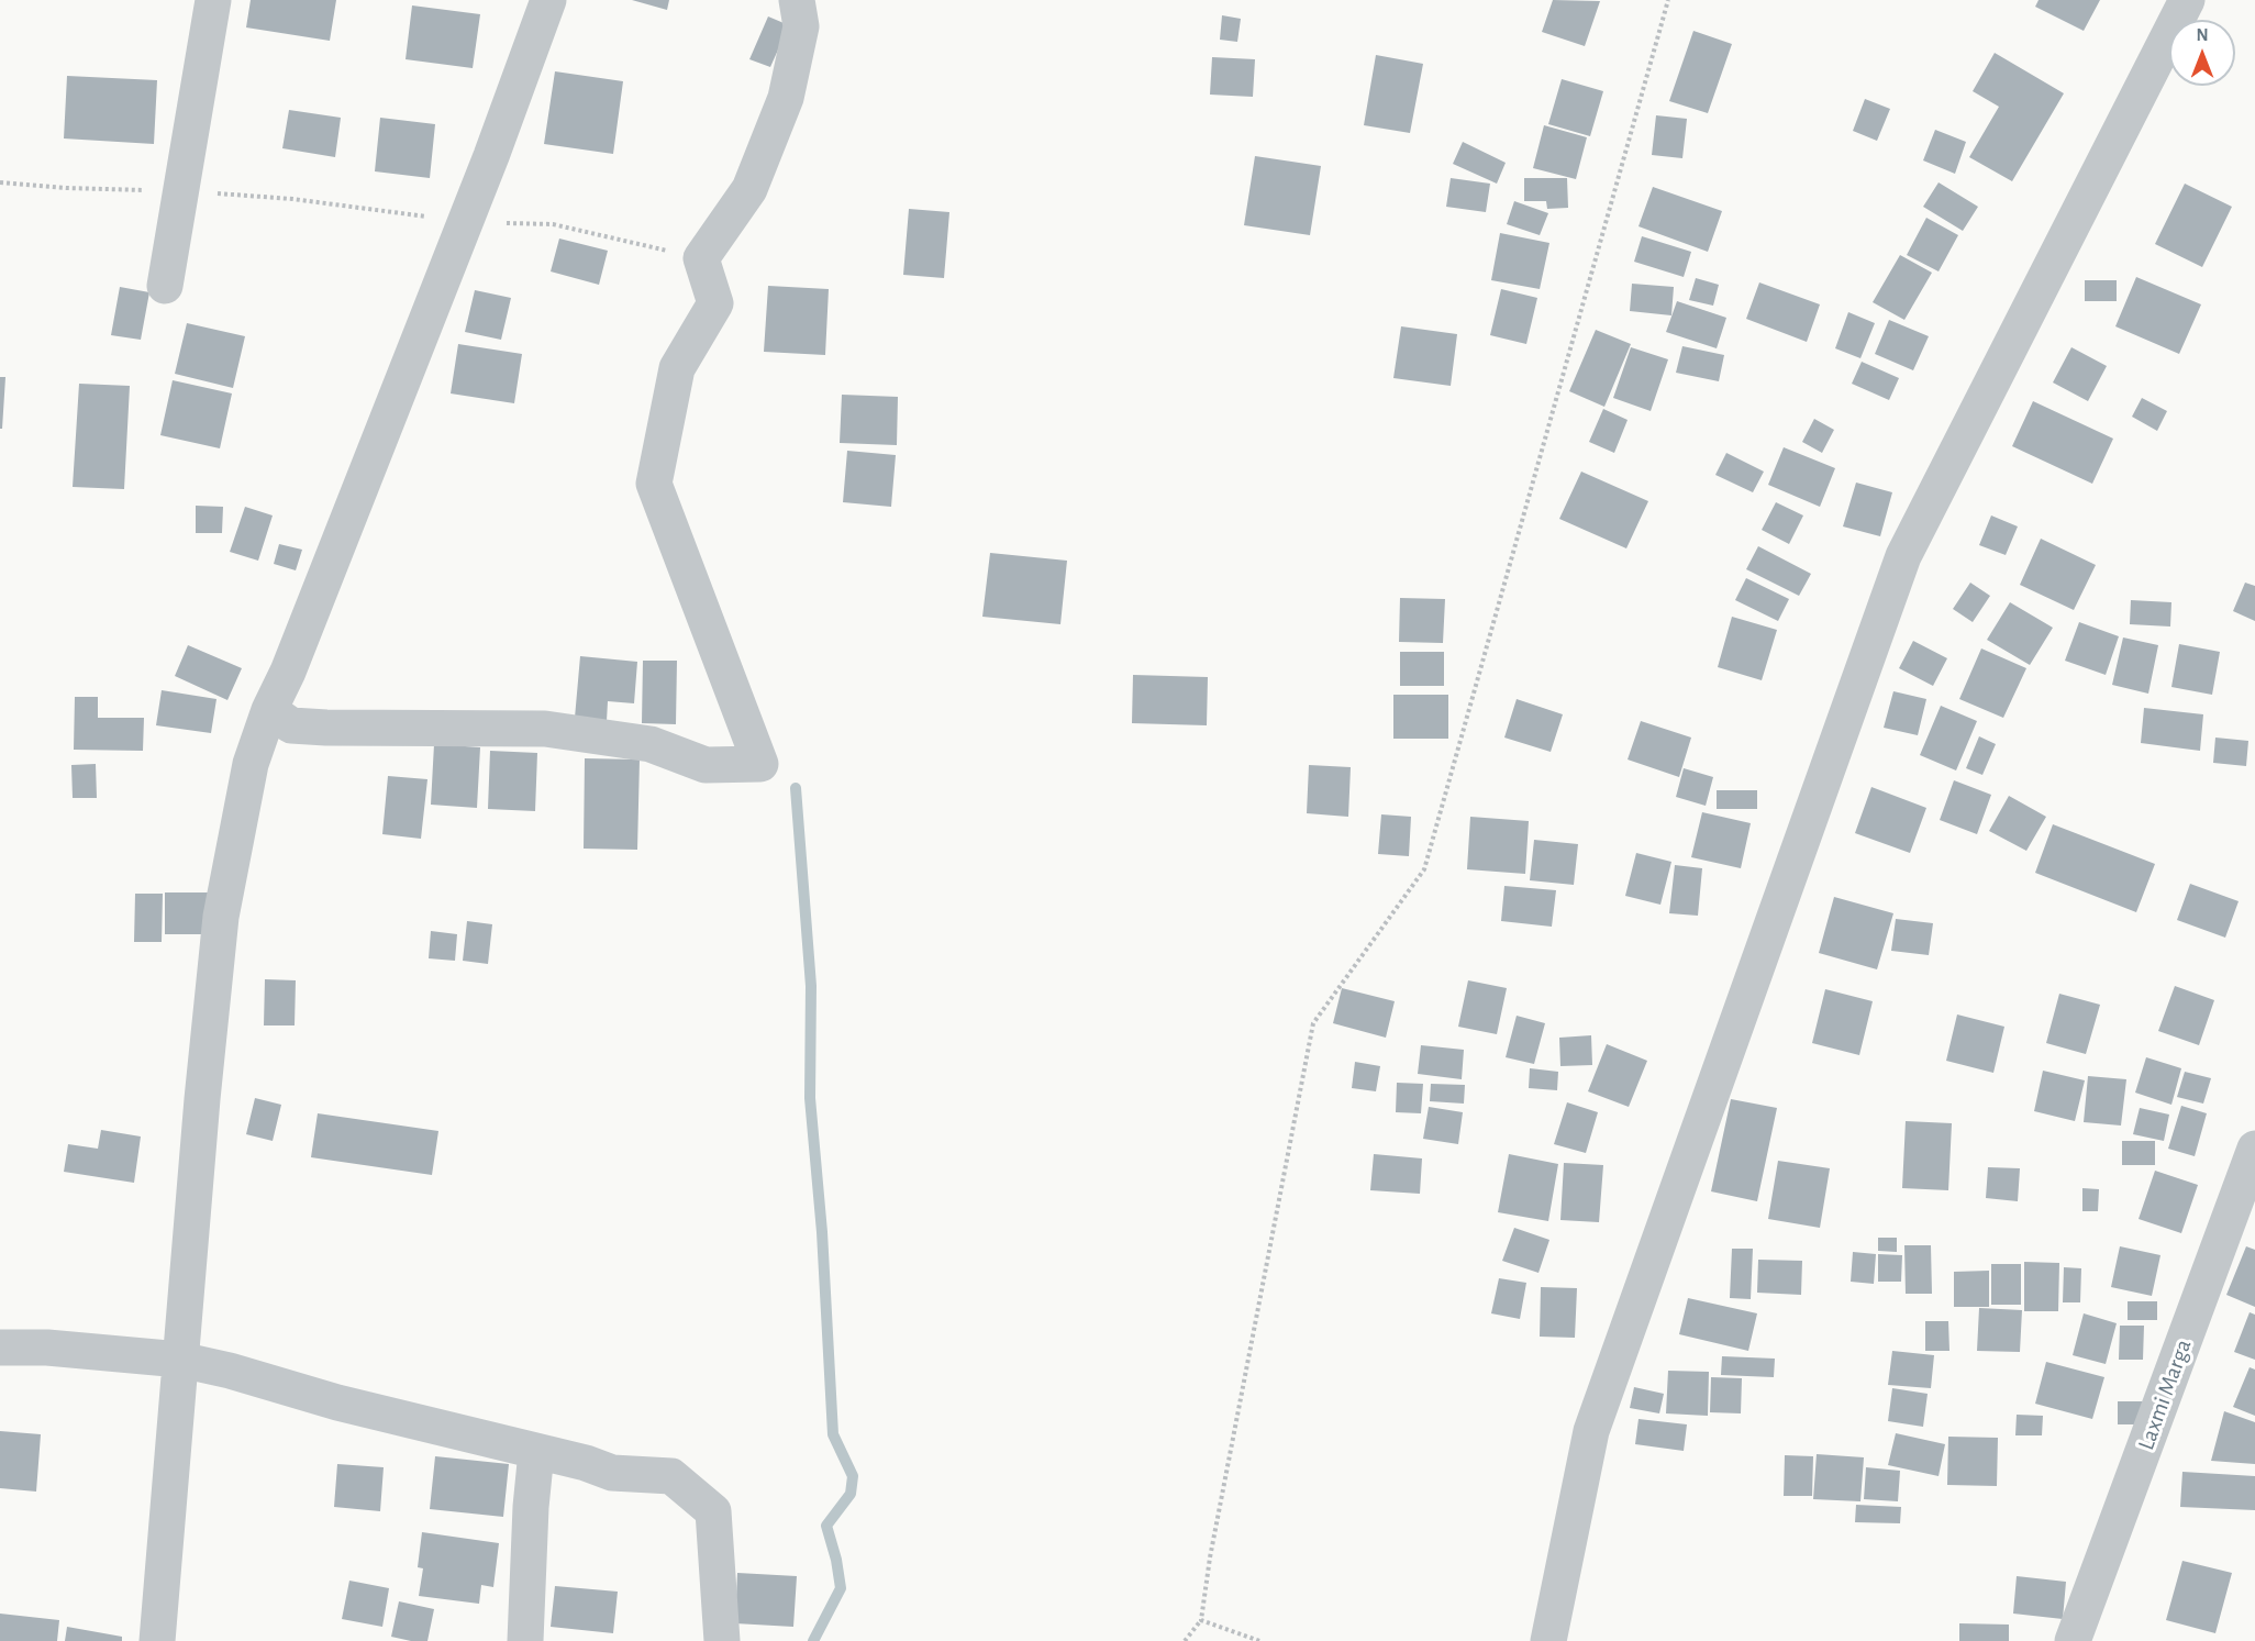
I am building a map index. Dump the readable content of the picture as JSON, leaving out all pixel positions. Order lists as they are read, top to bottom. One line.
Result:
{"streets":{"street":["Laxmi Marga"]},"north":"top"}
